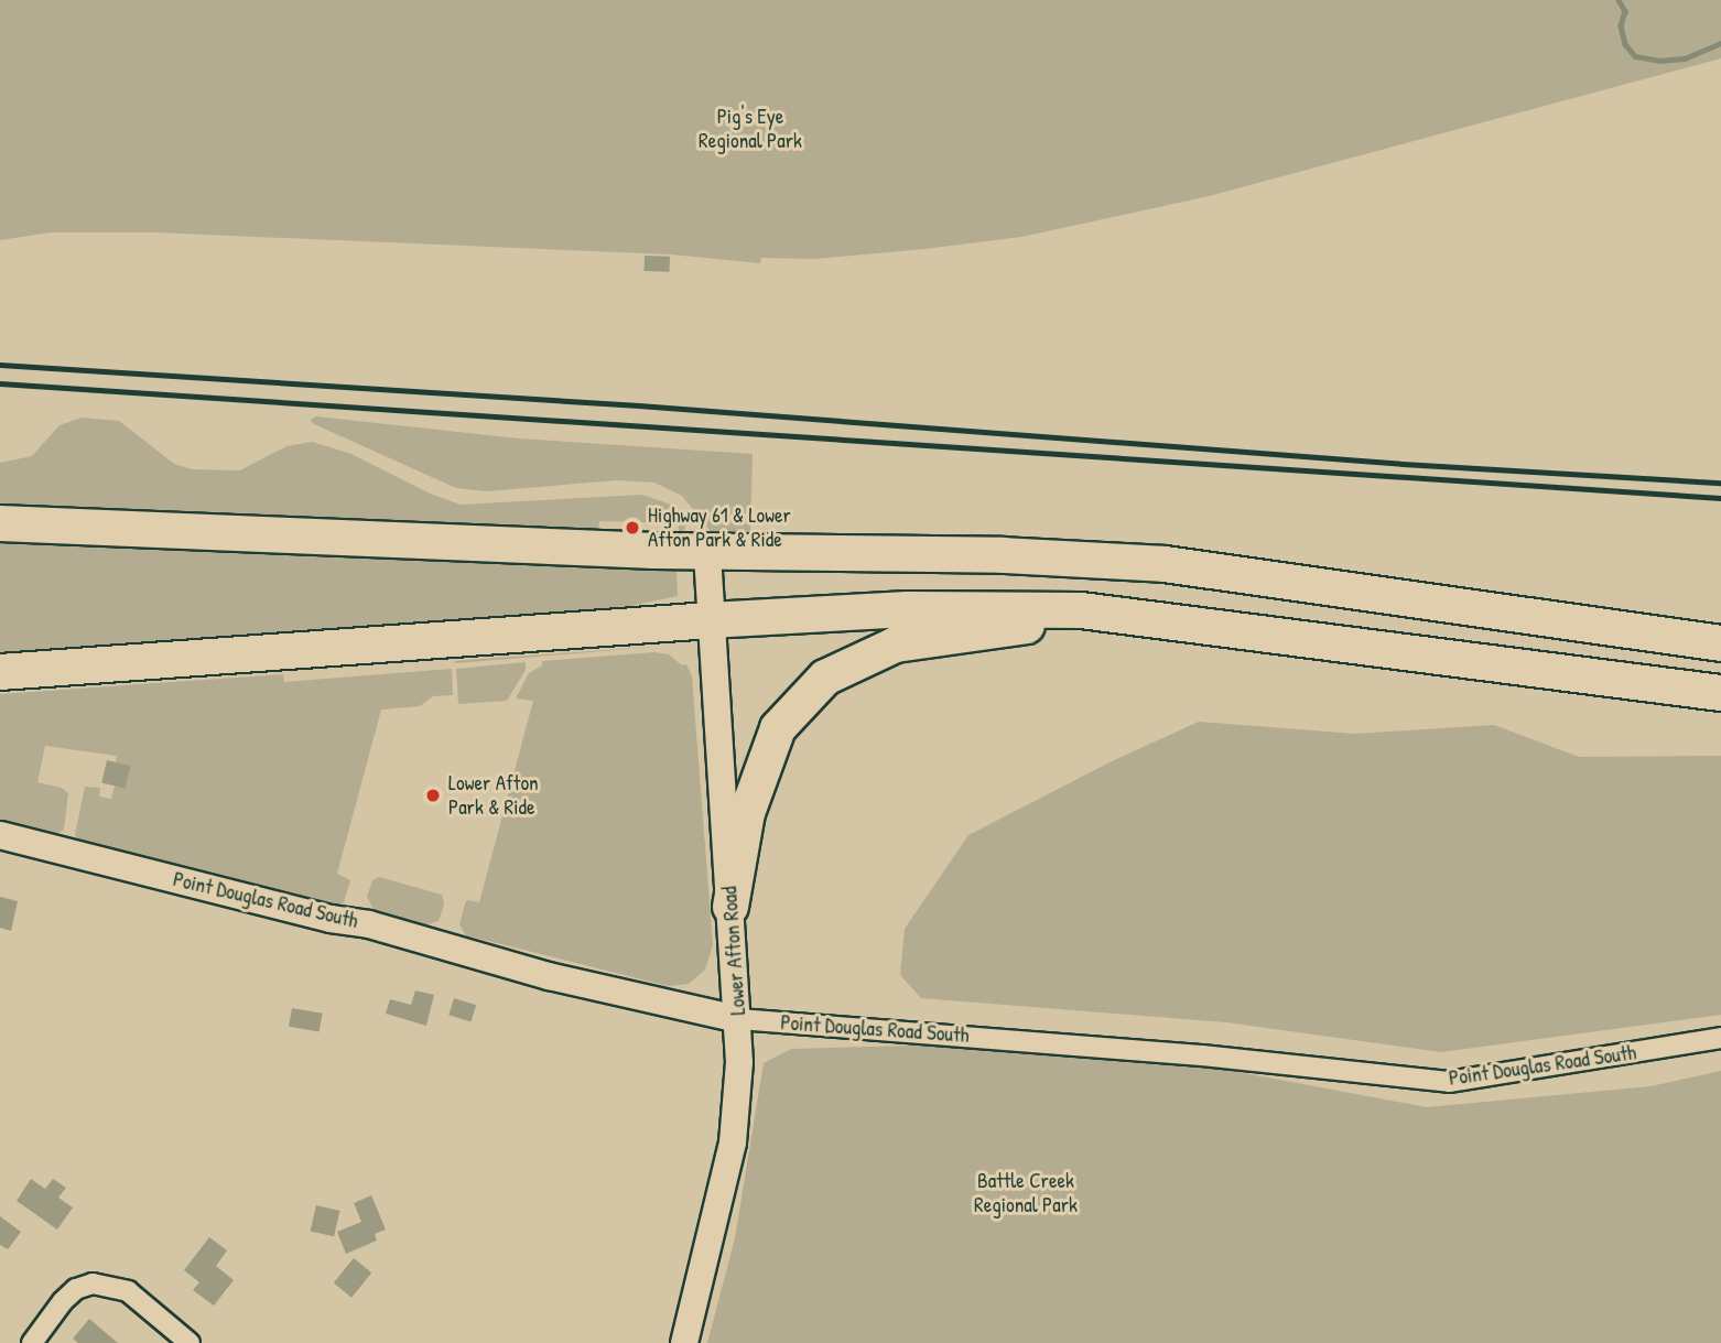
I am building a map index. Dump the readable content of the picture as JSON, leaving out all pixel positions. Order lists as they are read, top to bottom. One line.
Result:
{"streets":{"main road":["Point Douglas Road South","Lower Afton Road"]},"crossings":[["Point Douglas Road South","Lower Afton Road"]],"parks":["Pig's Eye Regional Park","Battle Creek Regional Park"],"places":["Highway 61 & Lower Afton Park & Ride","Lower Afton Park & Ride"]}
